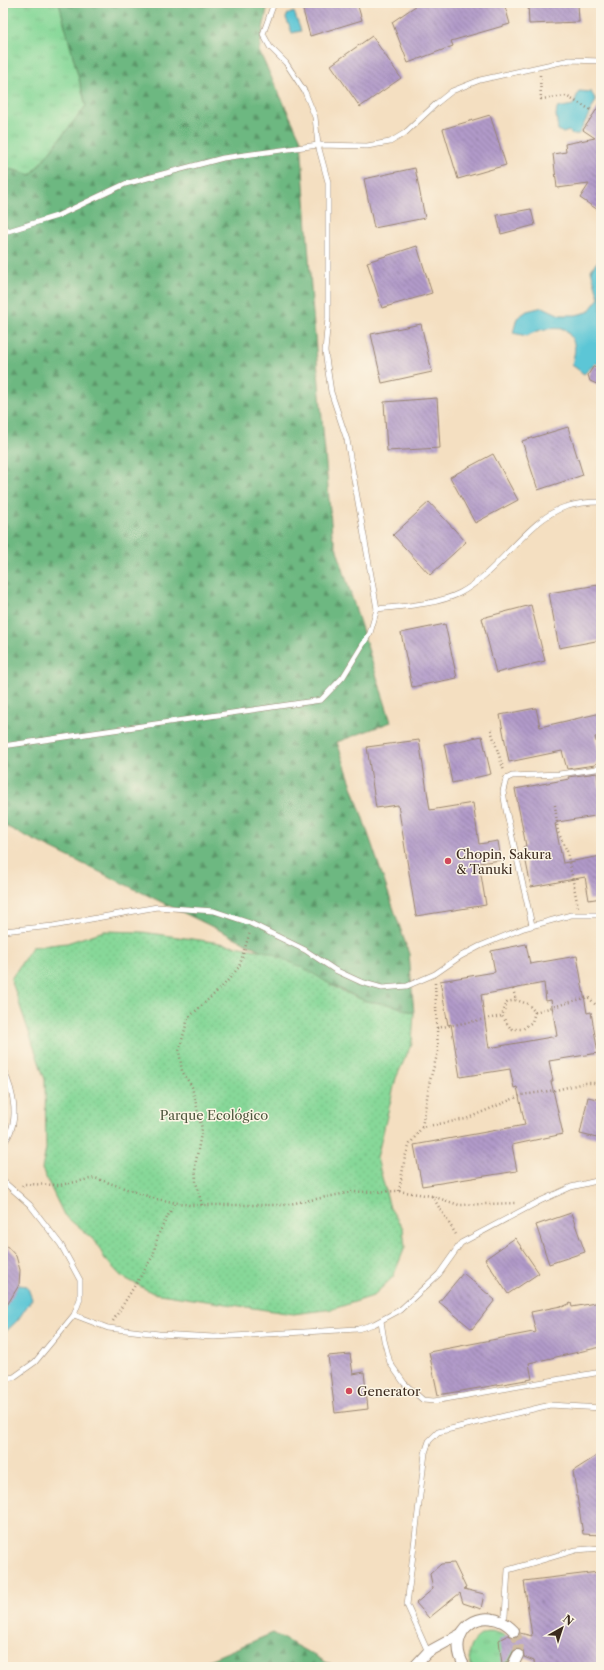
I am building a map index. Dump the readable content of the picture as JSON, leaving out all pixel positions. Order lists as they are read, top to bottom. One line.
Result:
{"parks":["Parque Ecológico"],"places":["Chopin, Sakura & Tanuki","Generator"],"north":"top right"}
